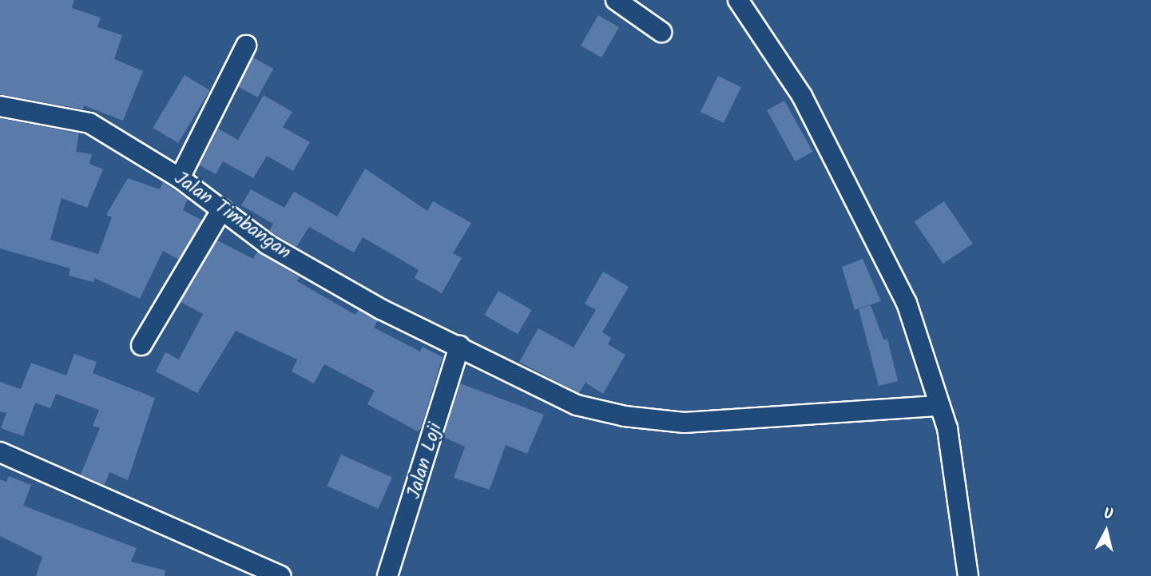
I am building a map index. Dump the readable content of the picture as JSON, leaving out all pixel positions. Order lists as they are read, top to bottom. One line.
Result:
{"streets":{"street":["Jalan Timbangan","Jalan Loji"]},"crossings":[["Jalan Timbangan","Jalan Loji"]],"north":"top"}
